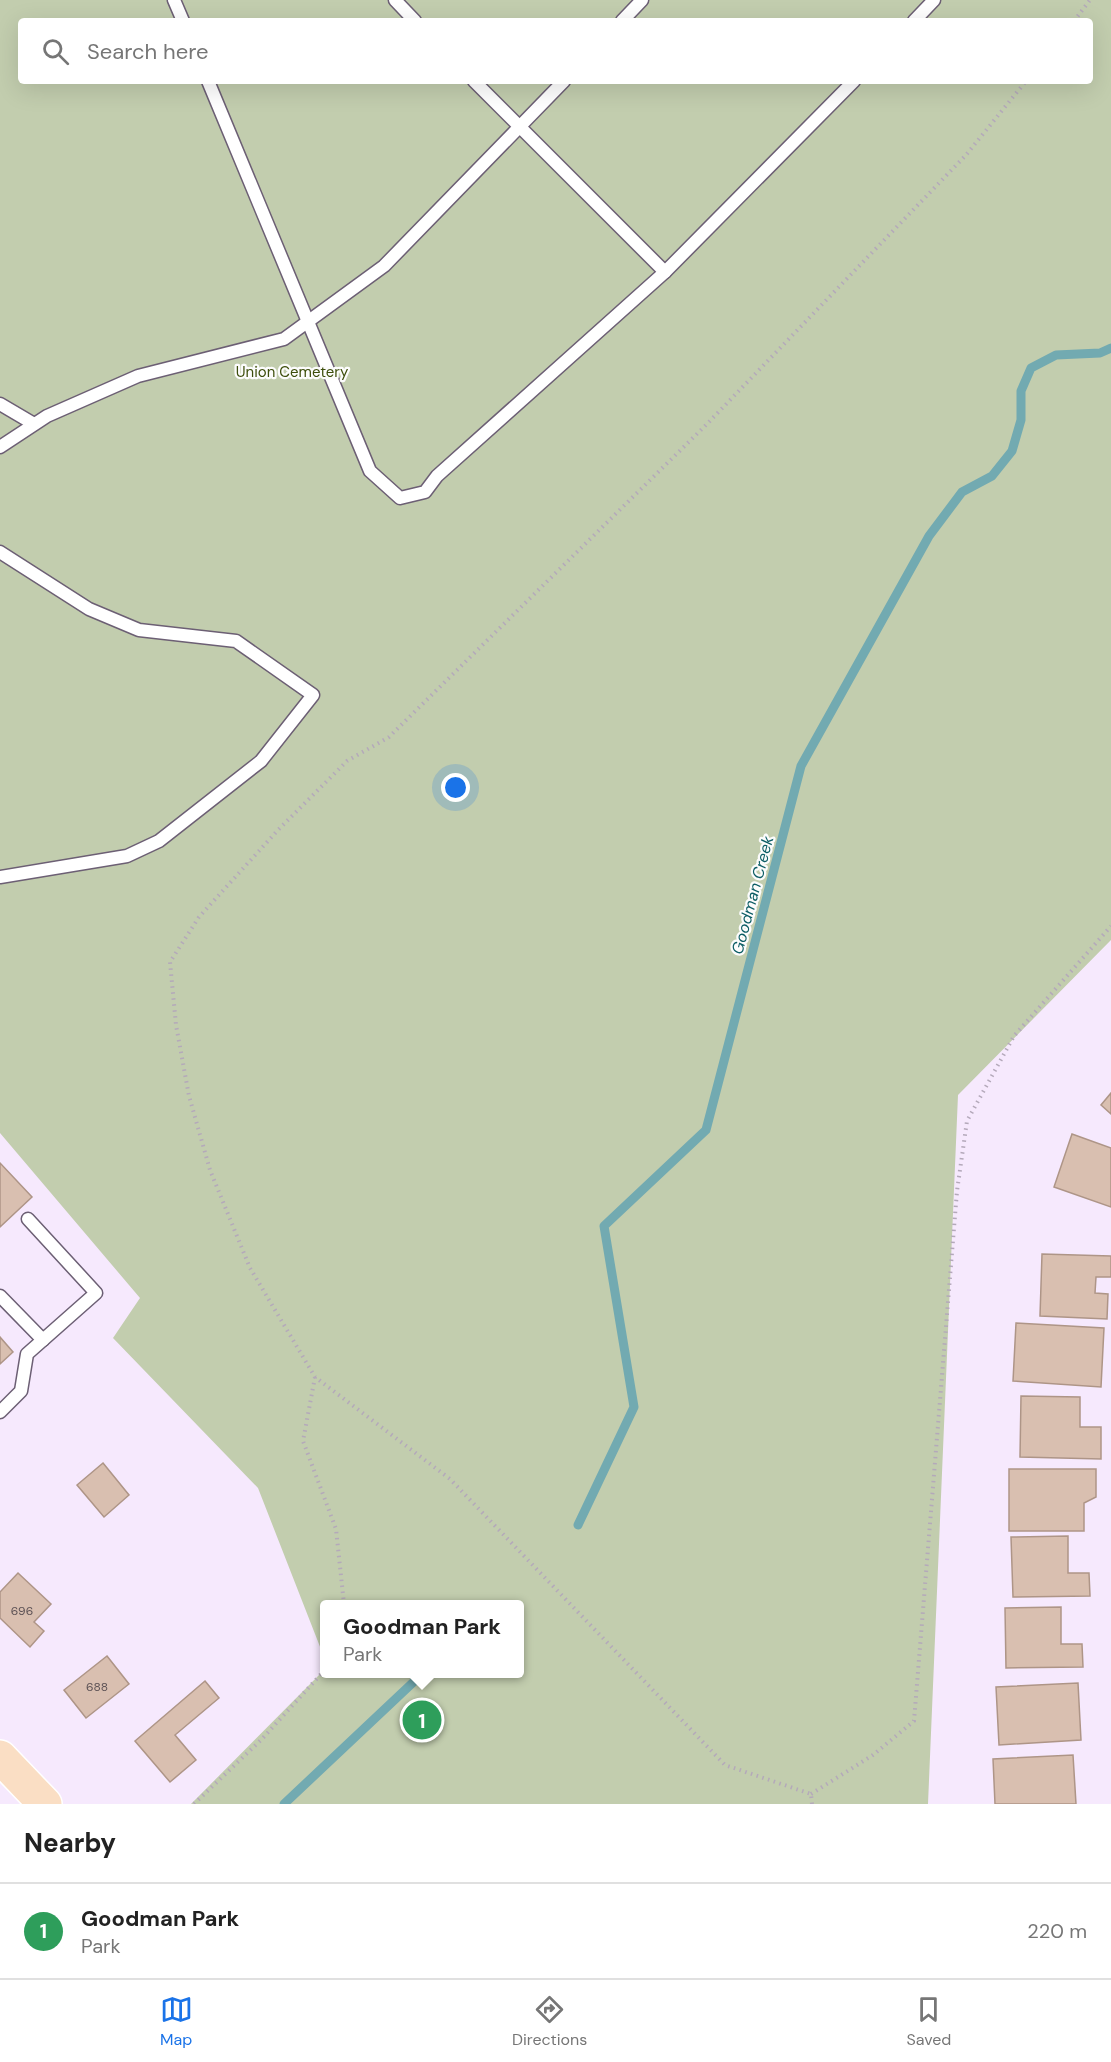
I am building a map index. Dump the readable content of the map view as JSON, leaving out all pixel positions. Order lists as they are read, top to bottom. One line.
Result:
{"water":["Goodman Creek"],"parks":["Union Cemetery"],"house_numbers":["696","688"],"page":{"search":"Search here","popup":["Goodman Park","Park"],"pins":"1","heading":"Nearby","list":[{"mark":"1","name":"Goodman Park","note":"Park","value":"220 m"}],"nav":["Map","Directions","Saved"]}}
